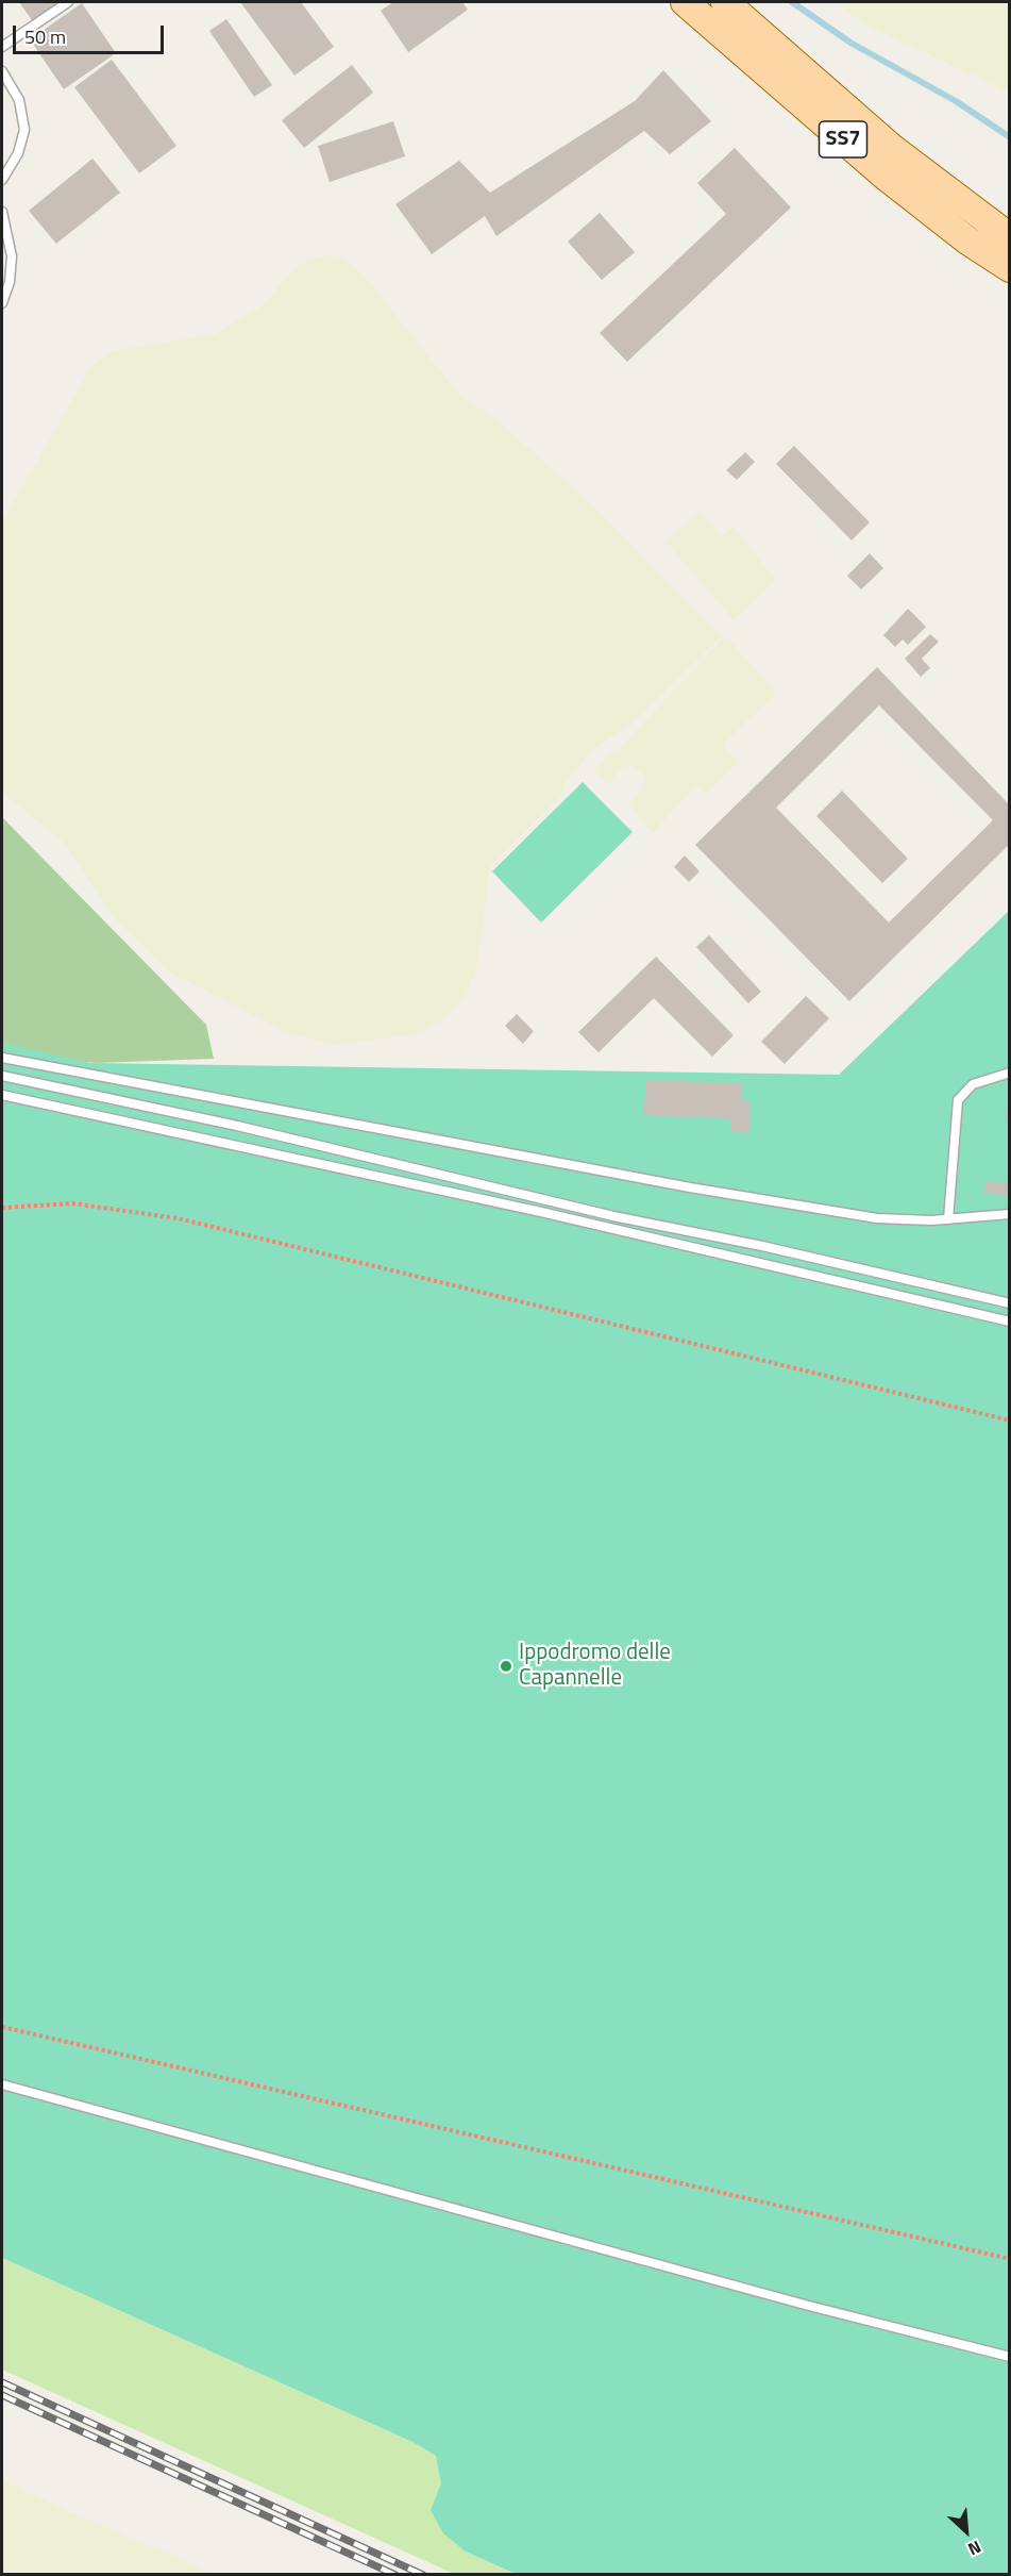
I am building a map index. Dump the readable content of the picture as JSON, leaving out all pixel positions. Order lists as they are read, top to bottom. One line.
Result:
{"streets":{"main road":["SS7"]},"places":["Ippodromo delle Capannelle"],"scale_bar":"50 m","north":"bottom right"}
